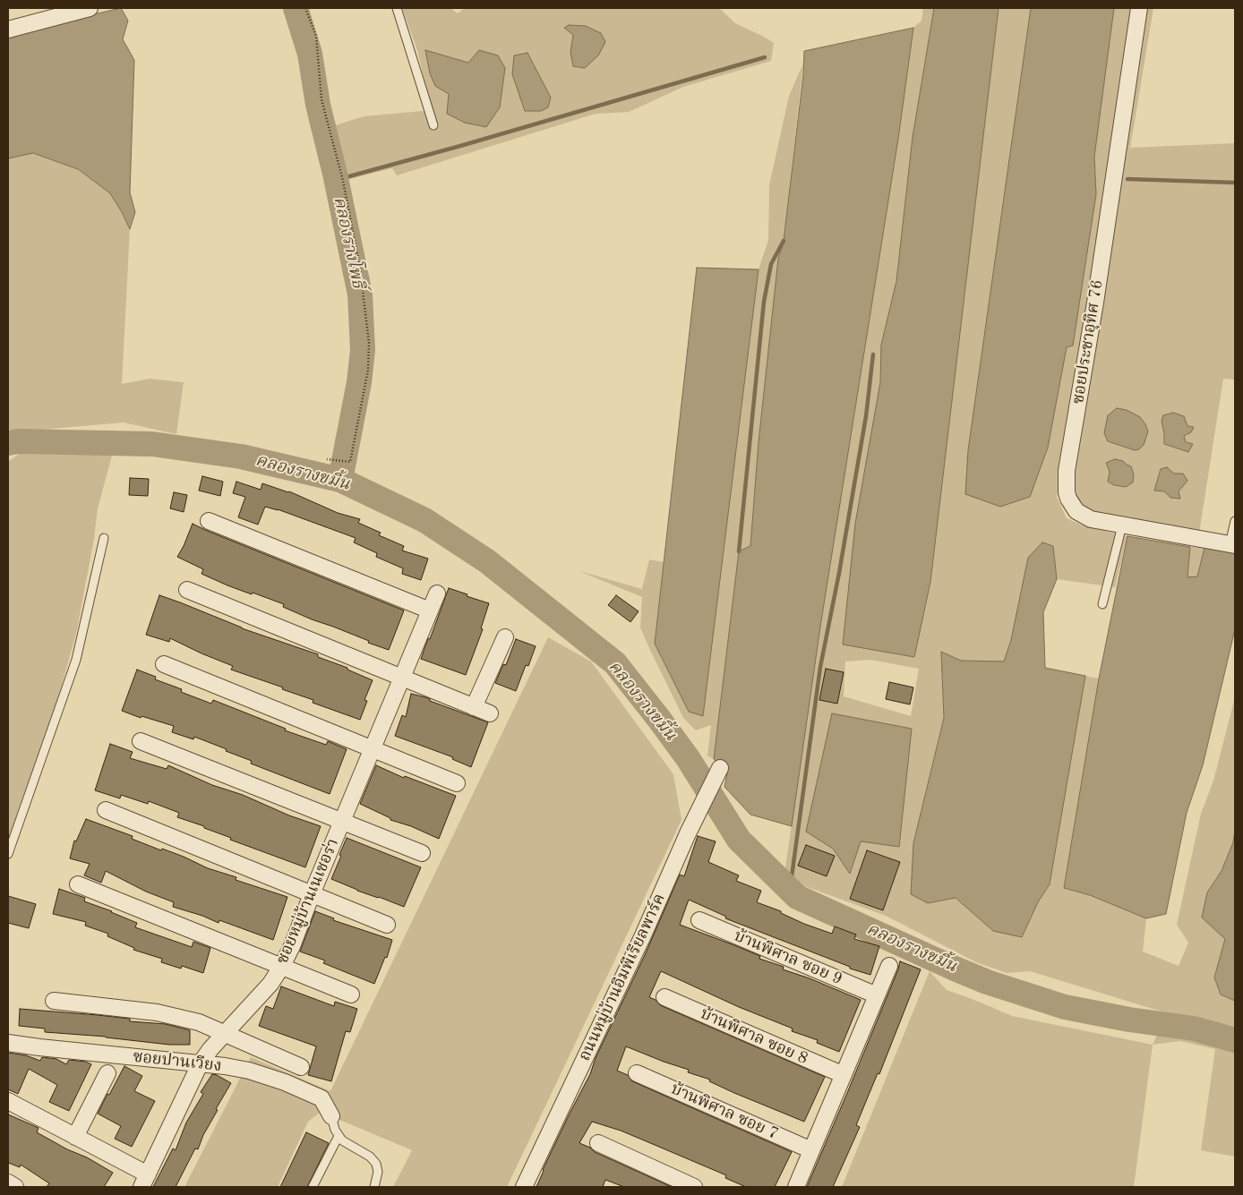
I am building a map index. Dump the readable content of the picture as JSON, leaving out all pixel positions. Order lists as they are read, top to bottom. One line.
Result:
{"streets":{"street":["ซอยประชาอุทิศ 76","ซอยหมู่บ้านเนเชอร่า","บ้านพิศาล ซอย 9","ถนนหมู่บ้านอิมพีเรียลพาร์ค","บ้านพิศาล ซอย 8","ซอยปานเวียง","บ้านพิศาล ซอย 7"]},"crossings":[["ซอยหมู่บ้านเนเชอร่า","ซอยปานเวียง"]],"water":["คลองรางโพธิ์","คลองรางขมิ้น"]}
